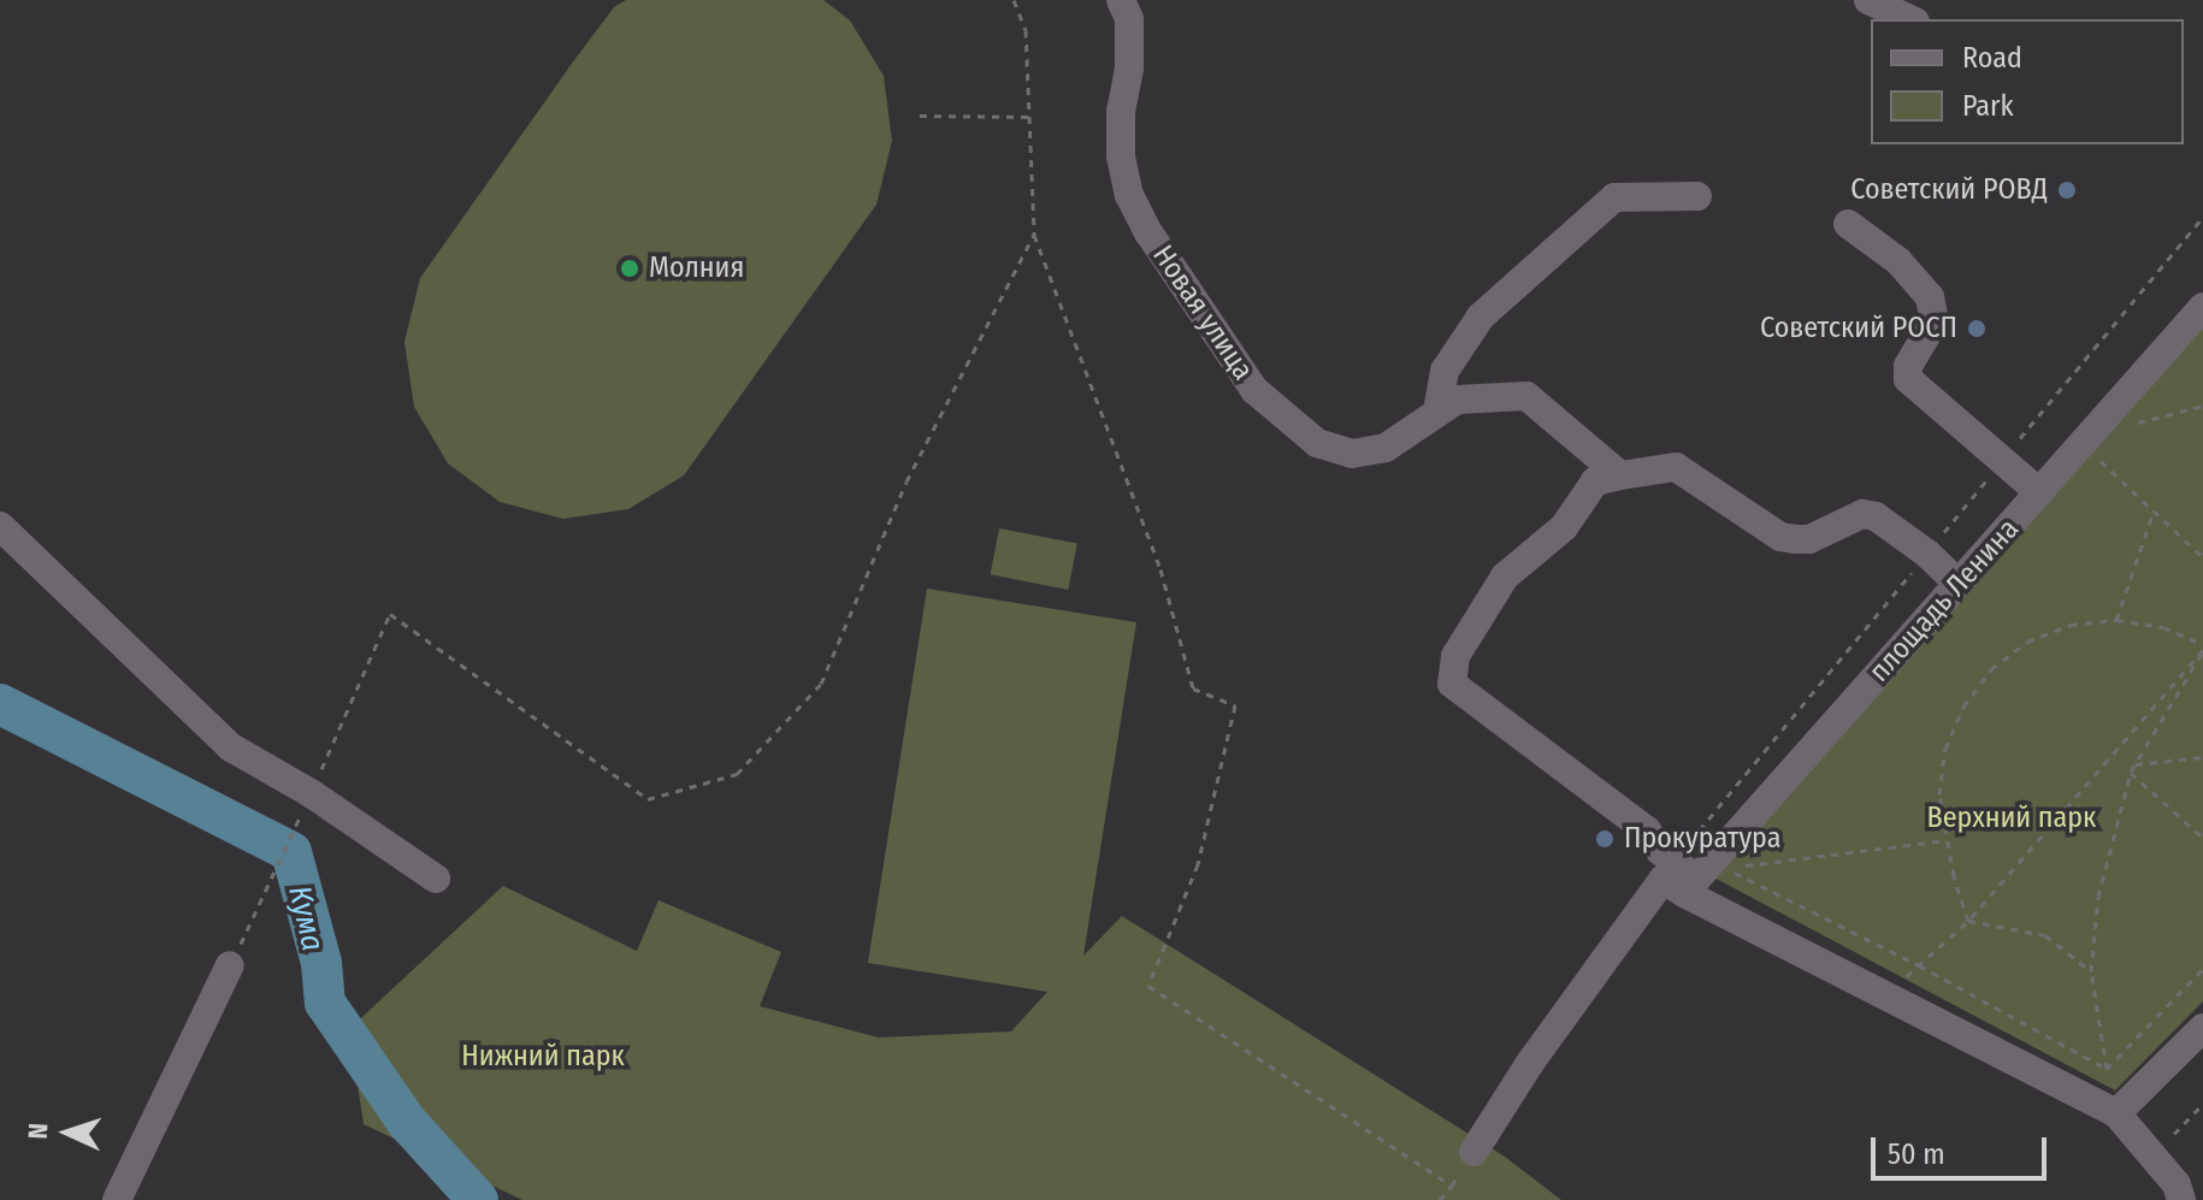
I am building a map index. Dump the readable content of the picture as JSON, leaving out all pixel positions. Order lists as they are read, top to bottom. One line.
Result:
{"streets":{"street":["Новая улица","площадь Ленина"]},"water":["Кума"],"parks":["Верхний парк","Нижний парк"],"places":["Советский РОВД","Молния","Советский РОСП","Прокуратура"],"legend":["Road","Park"],"scale_bar":"50 m","north":"left"}
